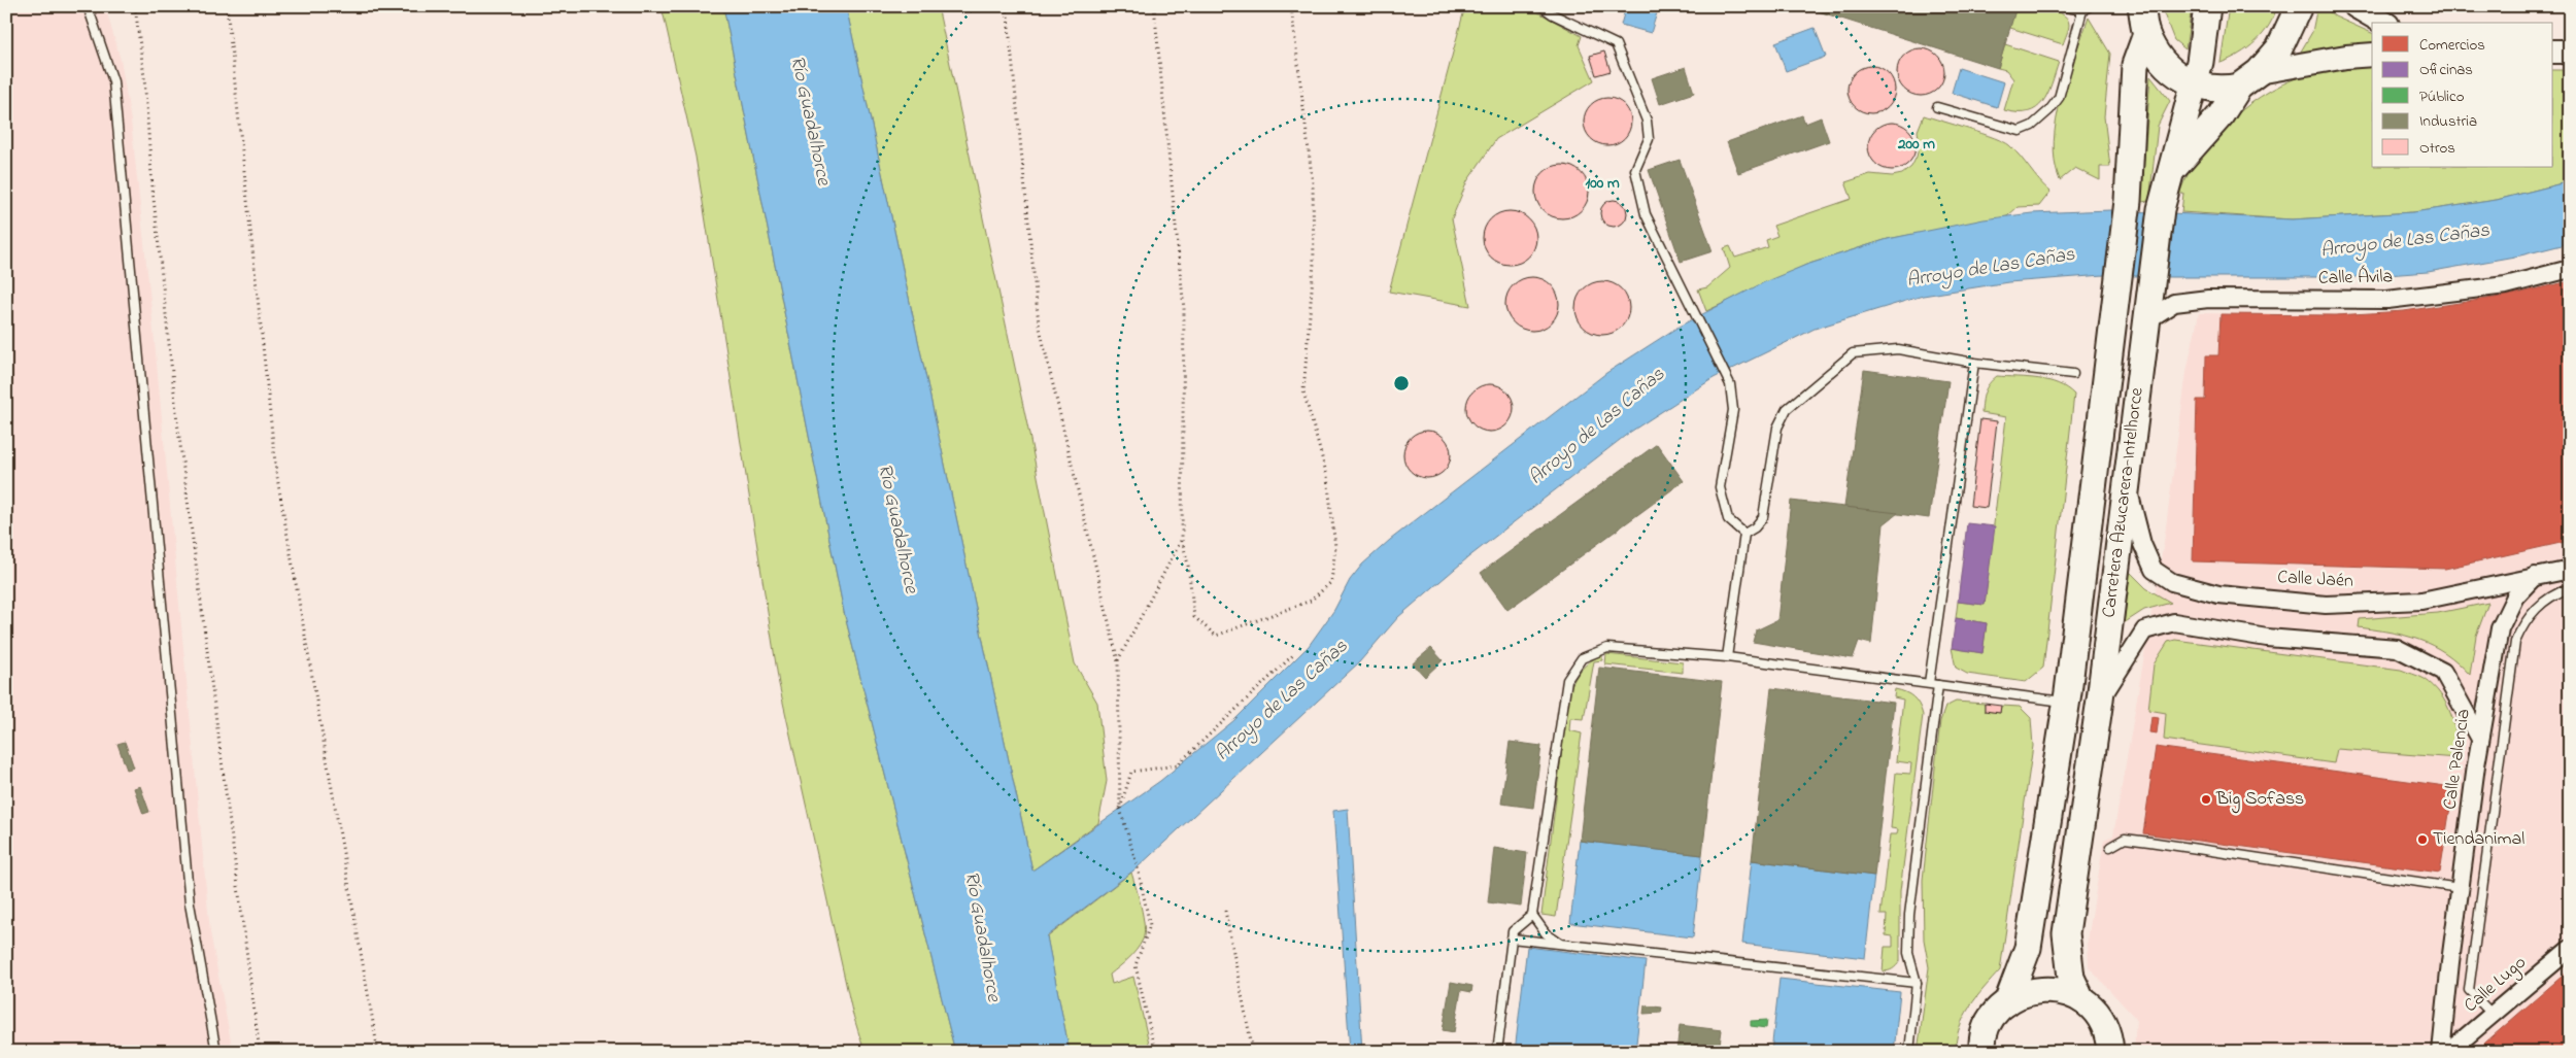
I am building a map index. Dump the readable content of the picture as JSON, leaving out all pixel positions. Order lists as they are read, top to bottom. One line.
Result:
{"streets":{"main road":["Carretera Azucarera-Intelhorce"],"street":["Calle Ávila","Calle Jaén","Calle Palencia","Calle Lugo"]},"crossings":[["Calle Ávila","Carretera Azucarera-Intelhorce"],["Carretera Azucarera-Intelhorce","Calle Jaén"],["Calle Jaén","Calle Palencia"]],"water":["Río Guadalhorce","Arroyo de Las Cañas"],"places":["Big Sofass","Tiendanimal"],"legend":["Comercios","Oficinas","Público","Industria","Otros"],"rings":["200 m","100 m"]}
